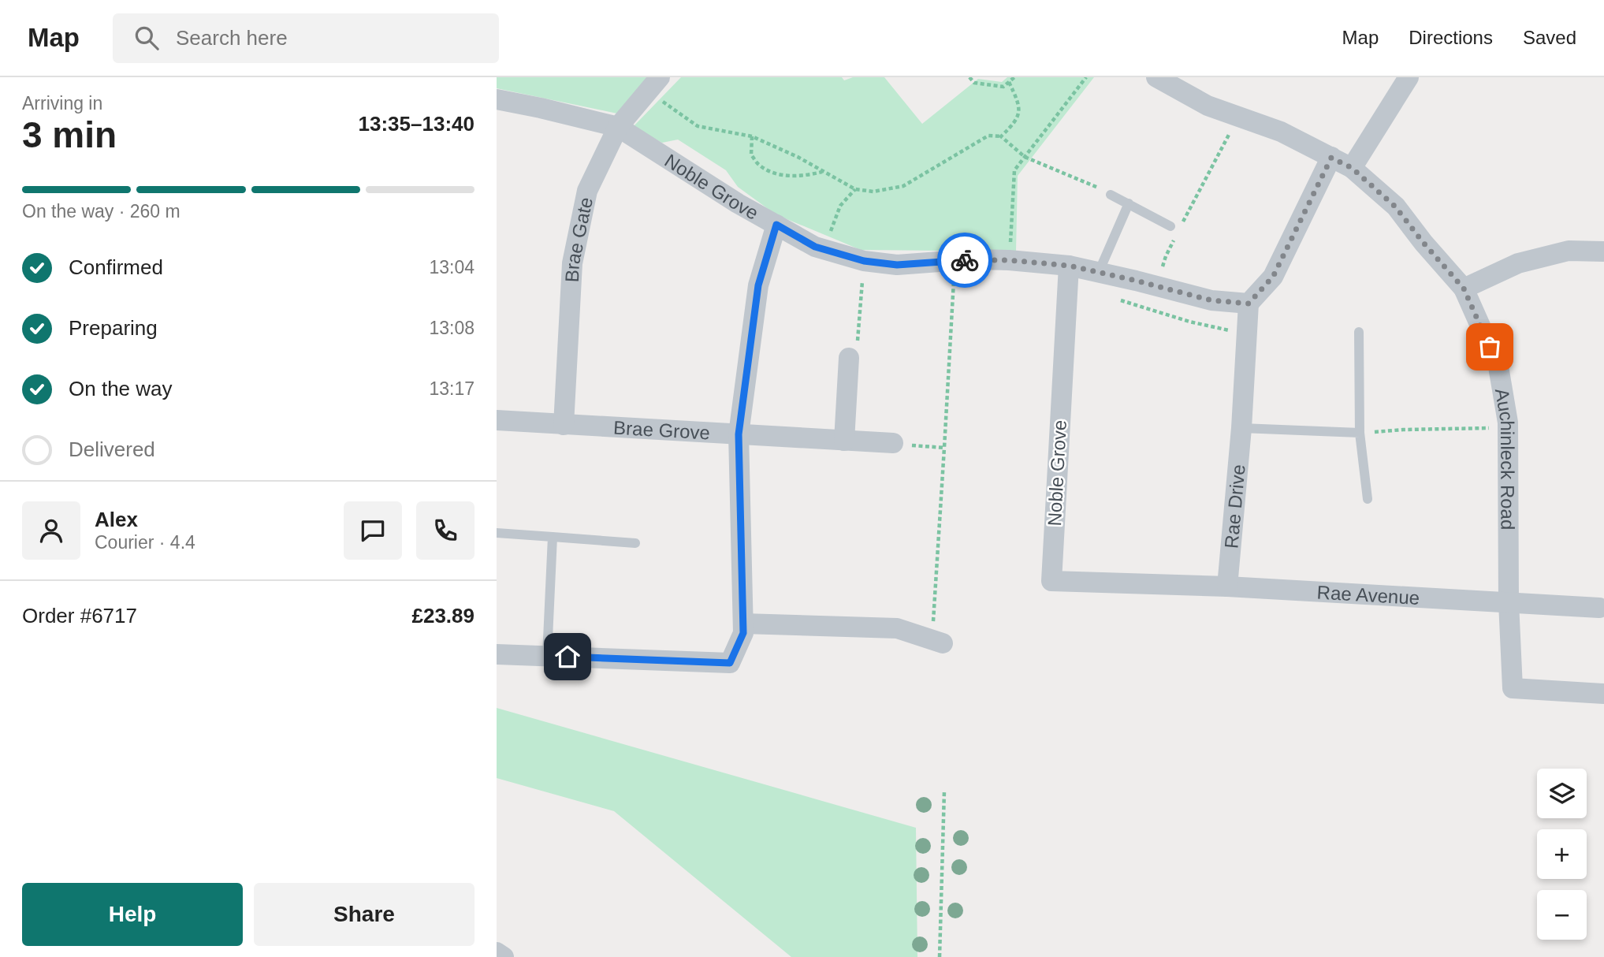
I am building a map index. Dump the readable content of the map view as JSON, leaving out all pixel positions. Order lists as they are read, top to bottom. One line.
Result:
{"streets":{"street":["Noble Grove","Brae Gate","Brae Grove","Auchinleck Road","Rae Drive","Rae Avenue"]},"crossings":[["Noble Grove","Brae Gate"],["Noble Grove","Rae Drive"],["Noble Grove","Rae Avenue"],["Brae Gate","Brae Grove"],["Auchinleck Road","Rae Avenue"],["Rae Drive","Rae Avenue"]],"page":{"header":"Map","search":"Search here","nav":["Map","Directions","Saved"],"heading":["3 min","Arriving in","13:35–13:40"],"panel":["Alex","Courier · 4.4","Order #6717","£23.89"],"bar":"On the way · 260 m","list":[["Confirmed","13:04"],["Preparing","13:08"],["On the way","13:17"],"Delivered"],"map_buttons":["+","−"],"buttons":["Help","Share"]}}
